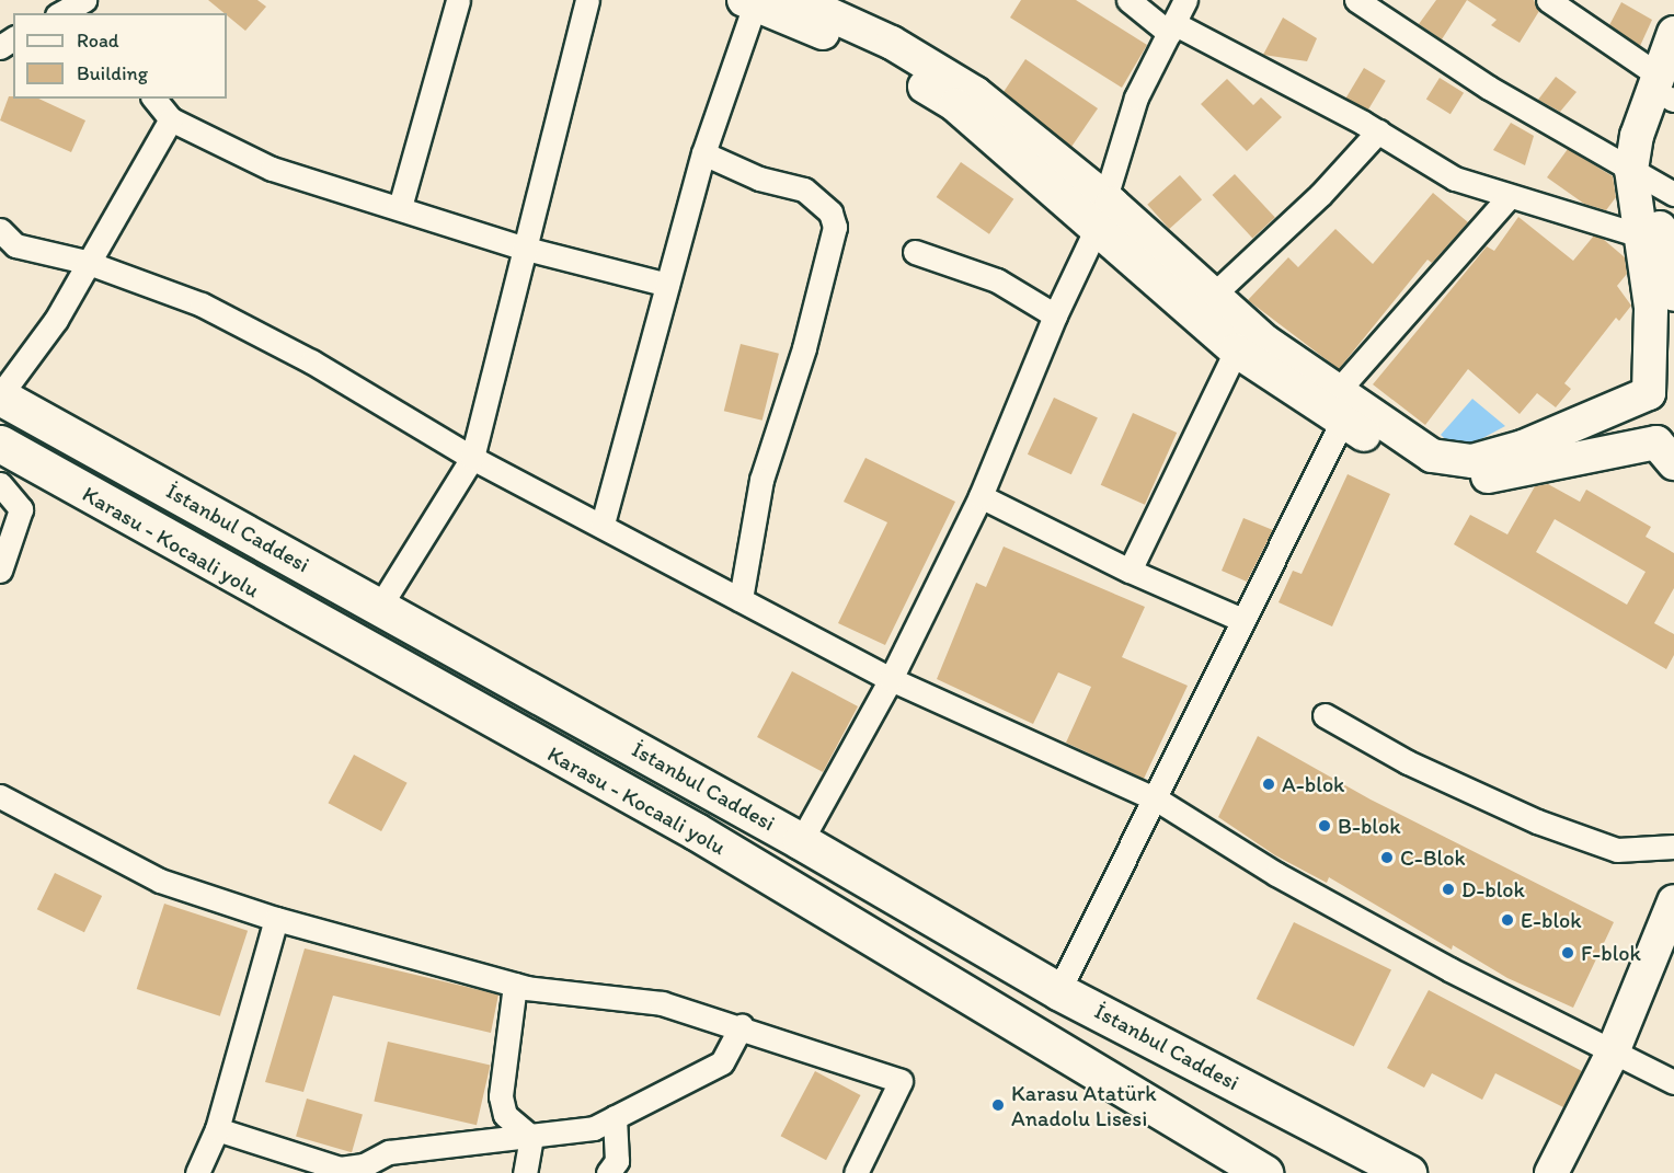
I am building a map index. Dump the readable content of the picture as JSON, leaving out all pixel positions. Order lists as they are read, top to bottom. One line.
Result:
{"streets":{"highway":["İstanbul Caddesi","Karasu - Kocaali yolu"]},"places":["A-blok","B-blok","C-Blok","D-blok","E-blok","F-blok","Karasu Atatürk Anadolu Lisesi"],"legend":["Road","Building"]}
